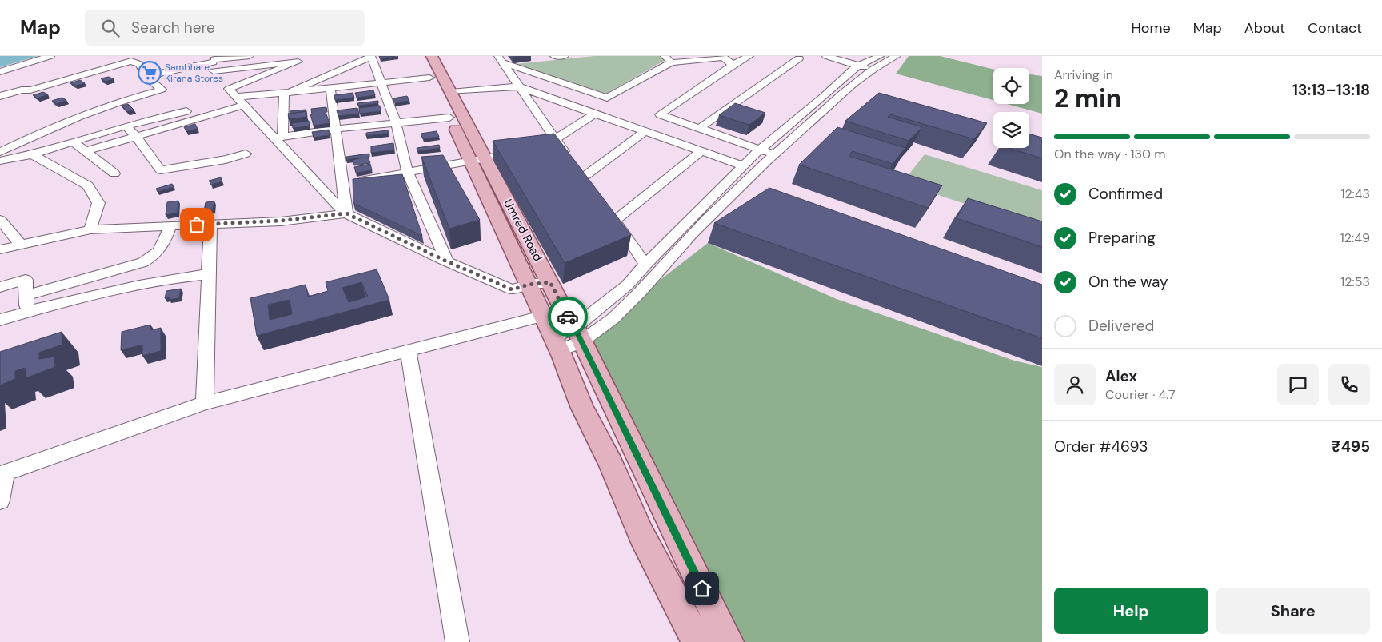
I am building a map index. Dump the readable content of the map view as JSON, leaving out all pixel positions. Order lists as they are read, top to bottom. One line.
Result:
{"streets":{"main road":["Umred Road"]},"places":{"supermarket":["Sambhare Kirana Stores"]},"page":{"header":"Map","search":"Search here","nav":["Home","Map","About","Contact"],"heading":["2 min","Arriving in","13:13–13:18"],"panel":["Alex","Courier · 4.7","Order #4693","₹495"],"bar":"On the way · 130 m","list":[["Confirmed","12:43"],["Preparing","12:49"],["On the way","12:53"],"Delivered"],"buttons":["Help","Share"]}}
